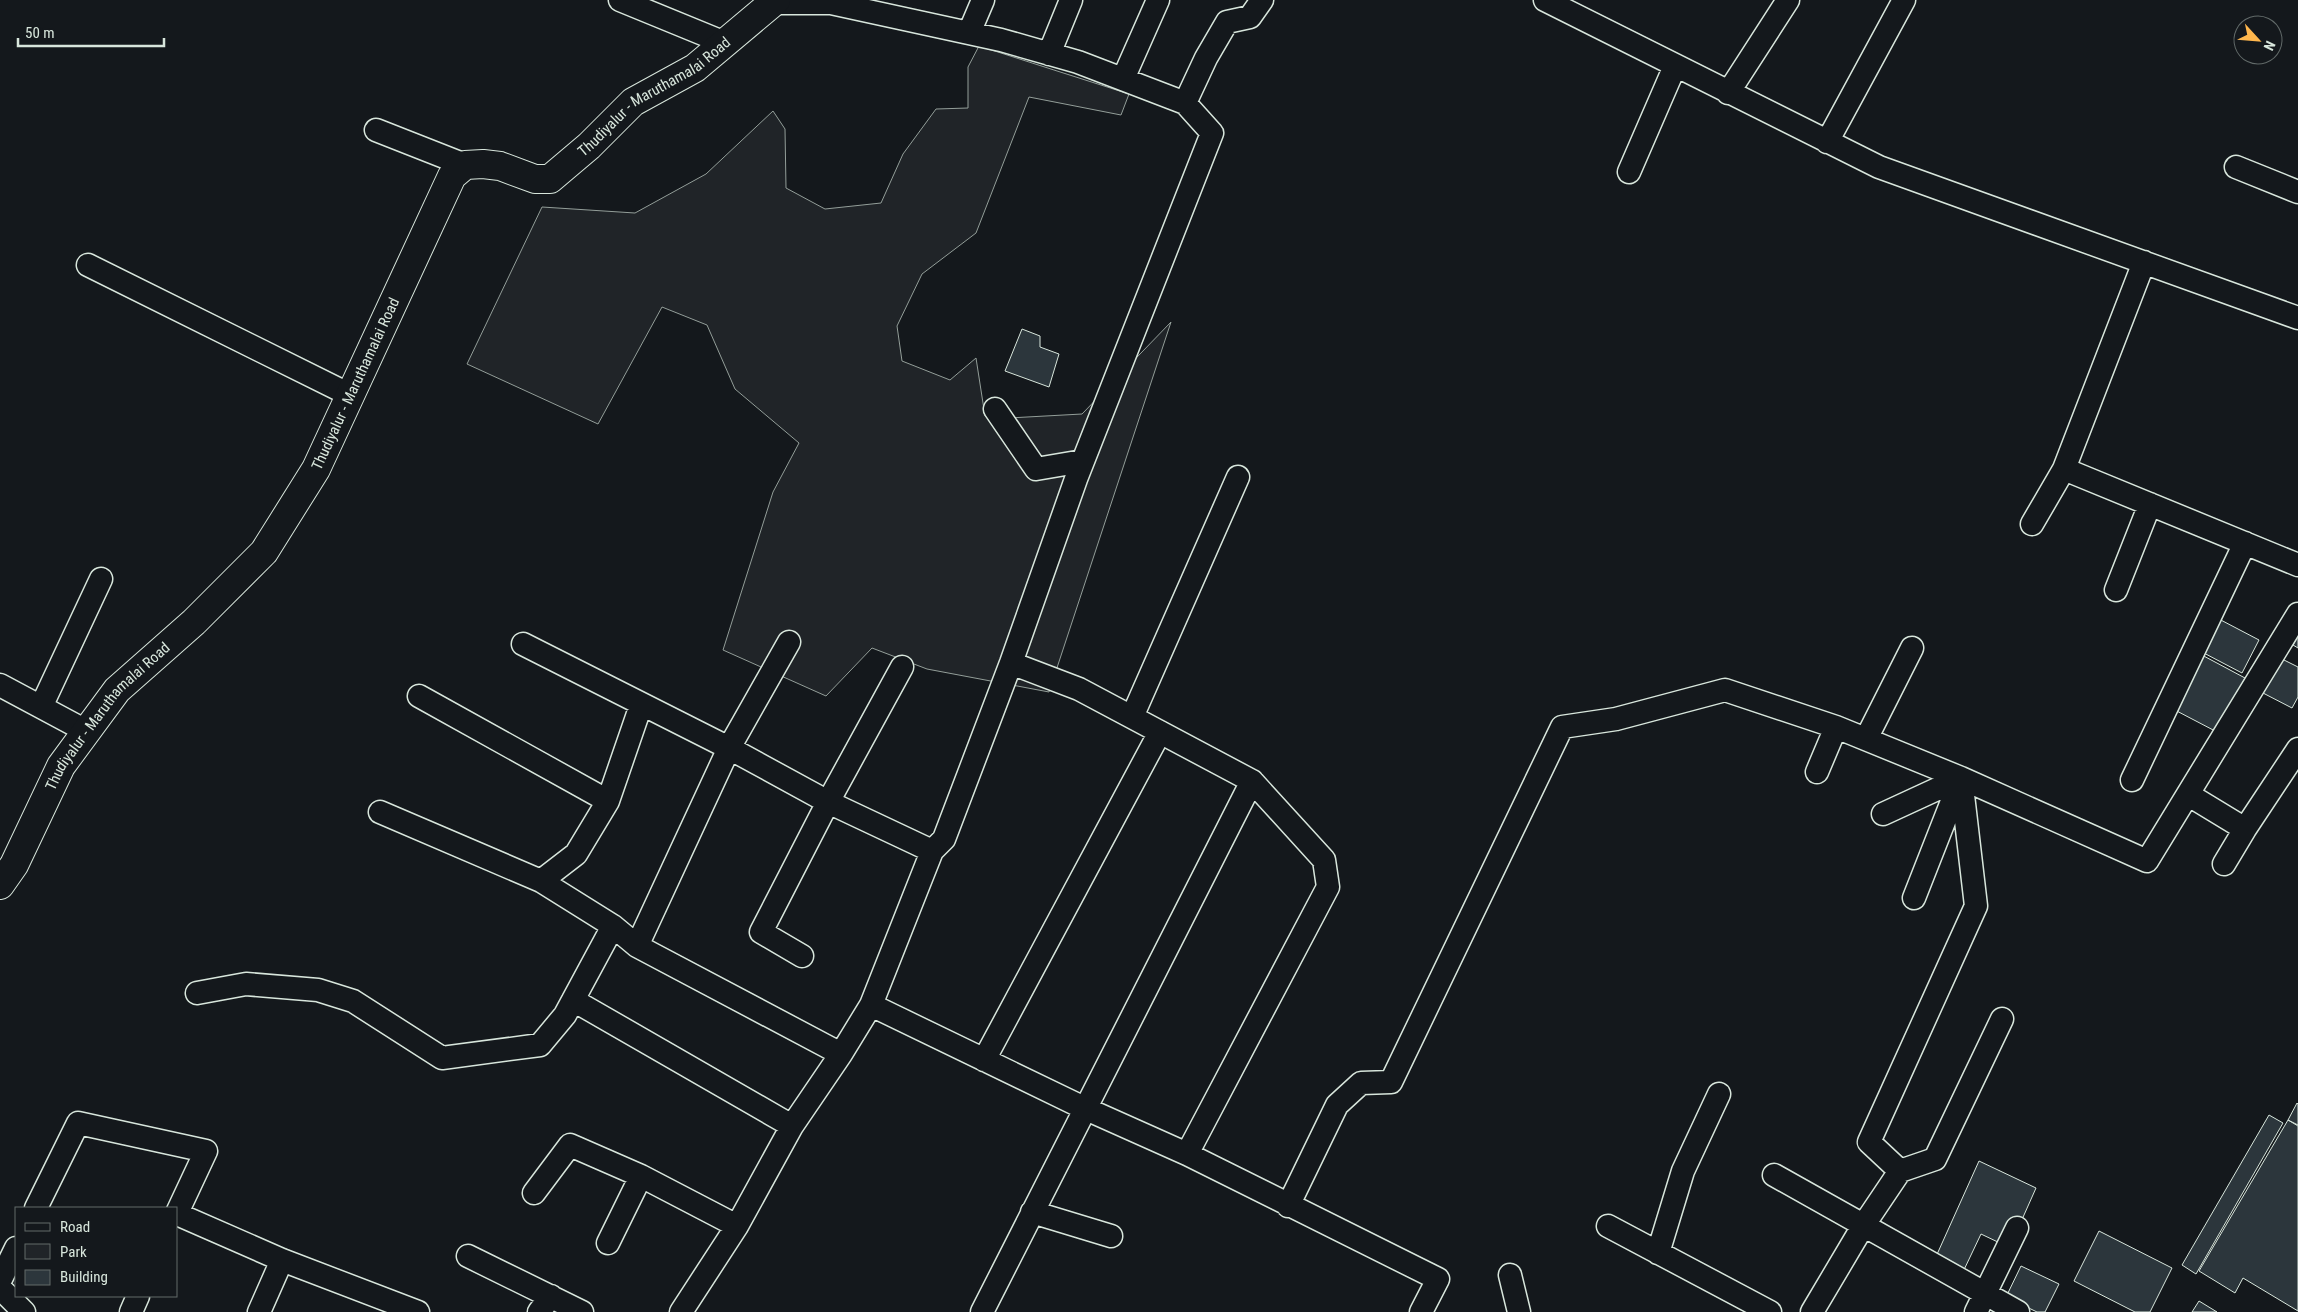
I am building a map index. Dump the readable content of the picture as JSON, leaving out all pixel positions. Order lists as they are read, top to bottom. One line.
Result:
{"streets":{"main road":["Thudiyalur - Maruthamalai Road"]},"legend":["Road","Park","Building"],"scale_bar":"50 m","north":"bottom right"}
